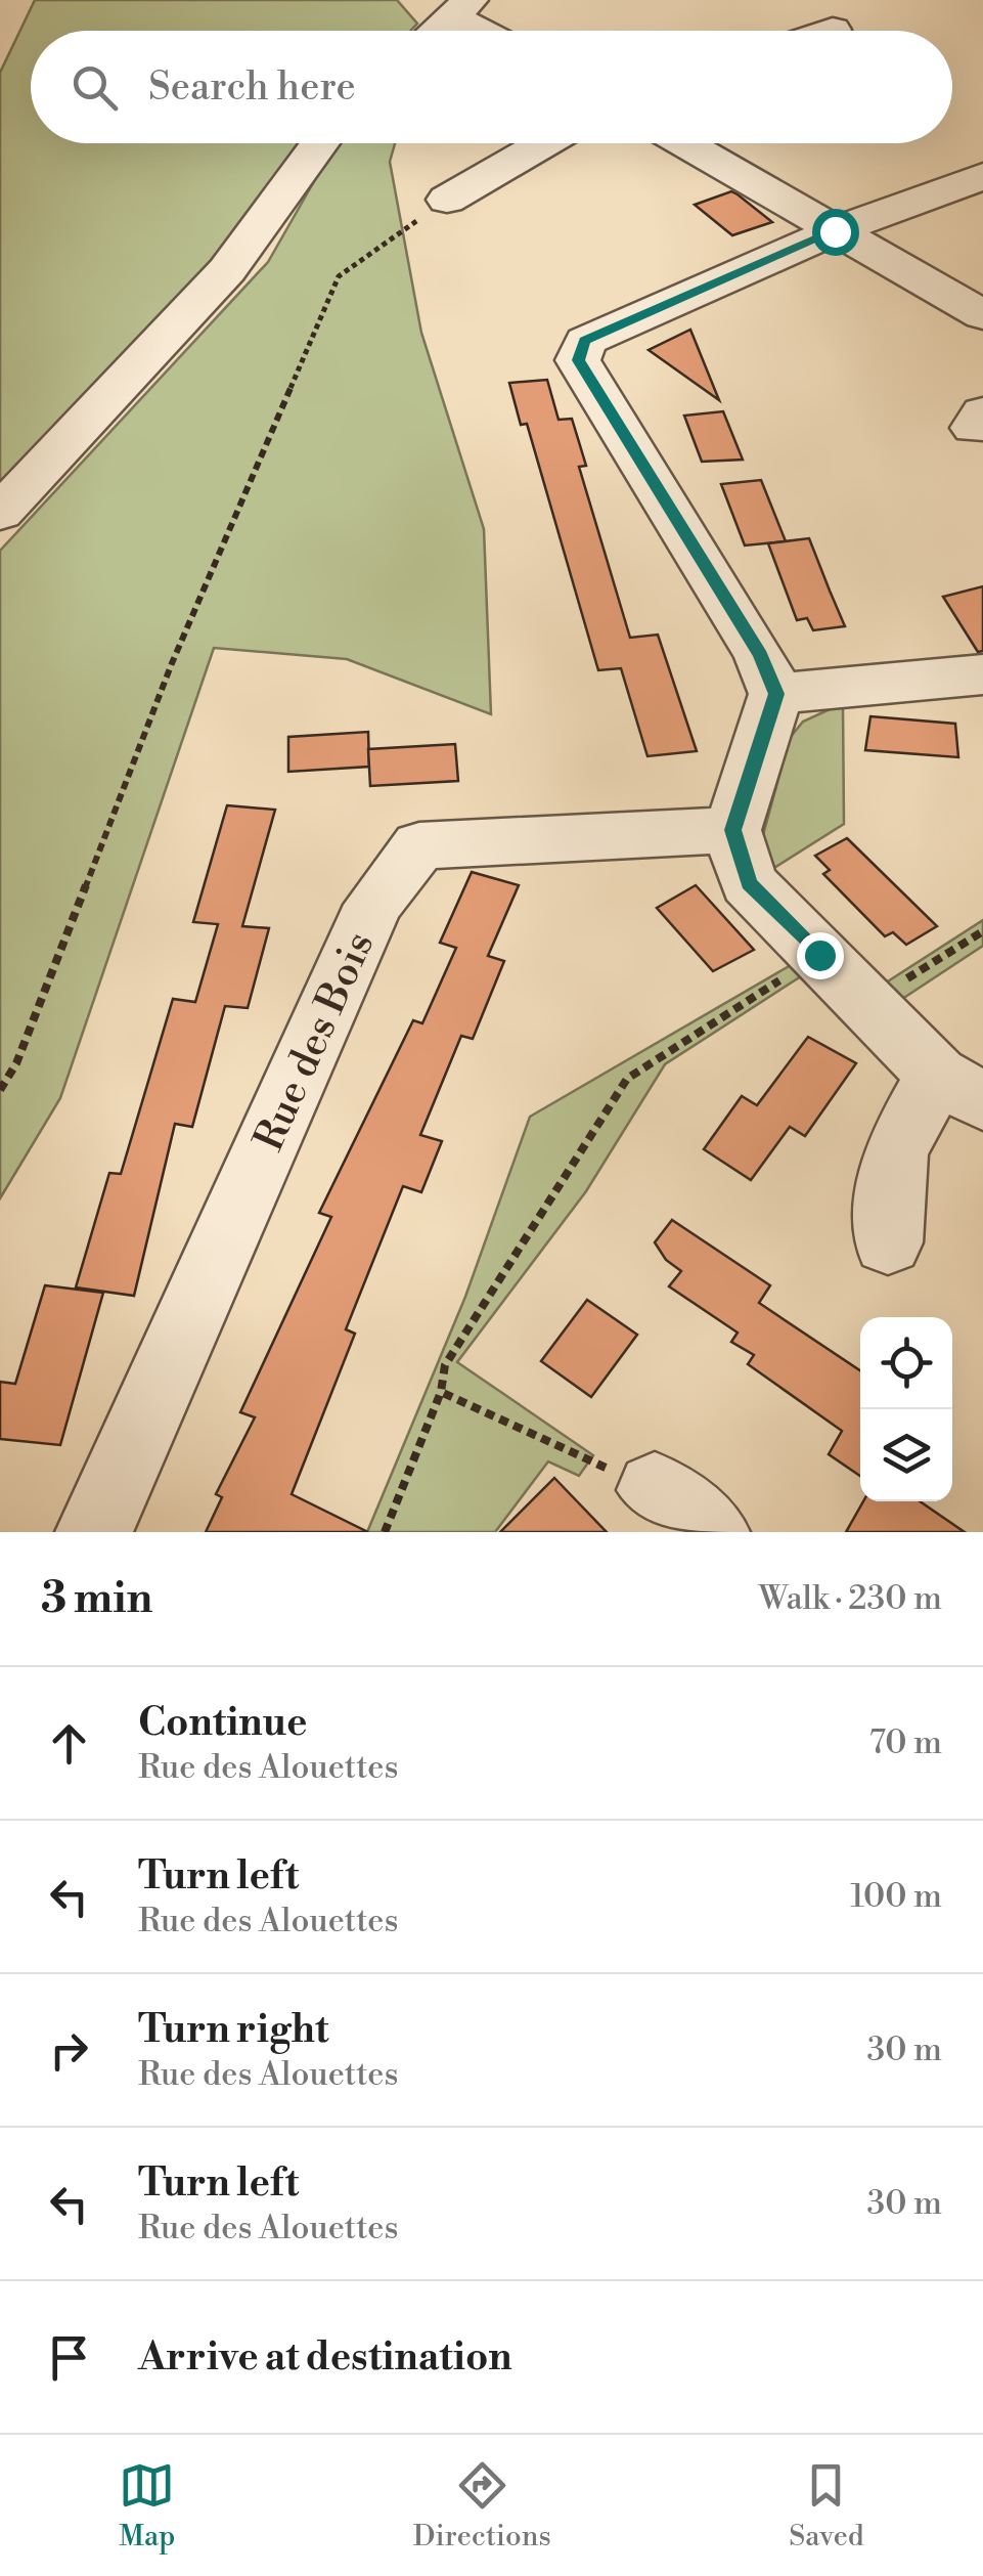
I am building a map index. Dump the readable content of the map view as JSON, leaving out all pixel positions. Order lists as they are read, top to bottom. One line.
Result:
{"streets":{"street":["Rue des Bois"]},"page":{"search":"Search here","heading":["3 min","Walk · 230 m"],"list":[["Continue","Rue des Alouettes","70 m"],["Turn left","Rue des Alouettes","100 m"],["Turn right","Rue des Alouettes","30 m"],["Turn left","Rue des Alouettes","30 m"],"Arrive at destination"],"nav":["Map","Directions","Saved"]}}
